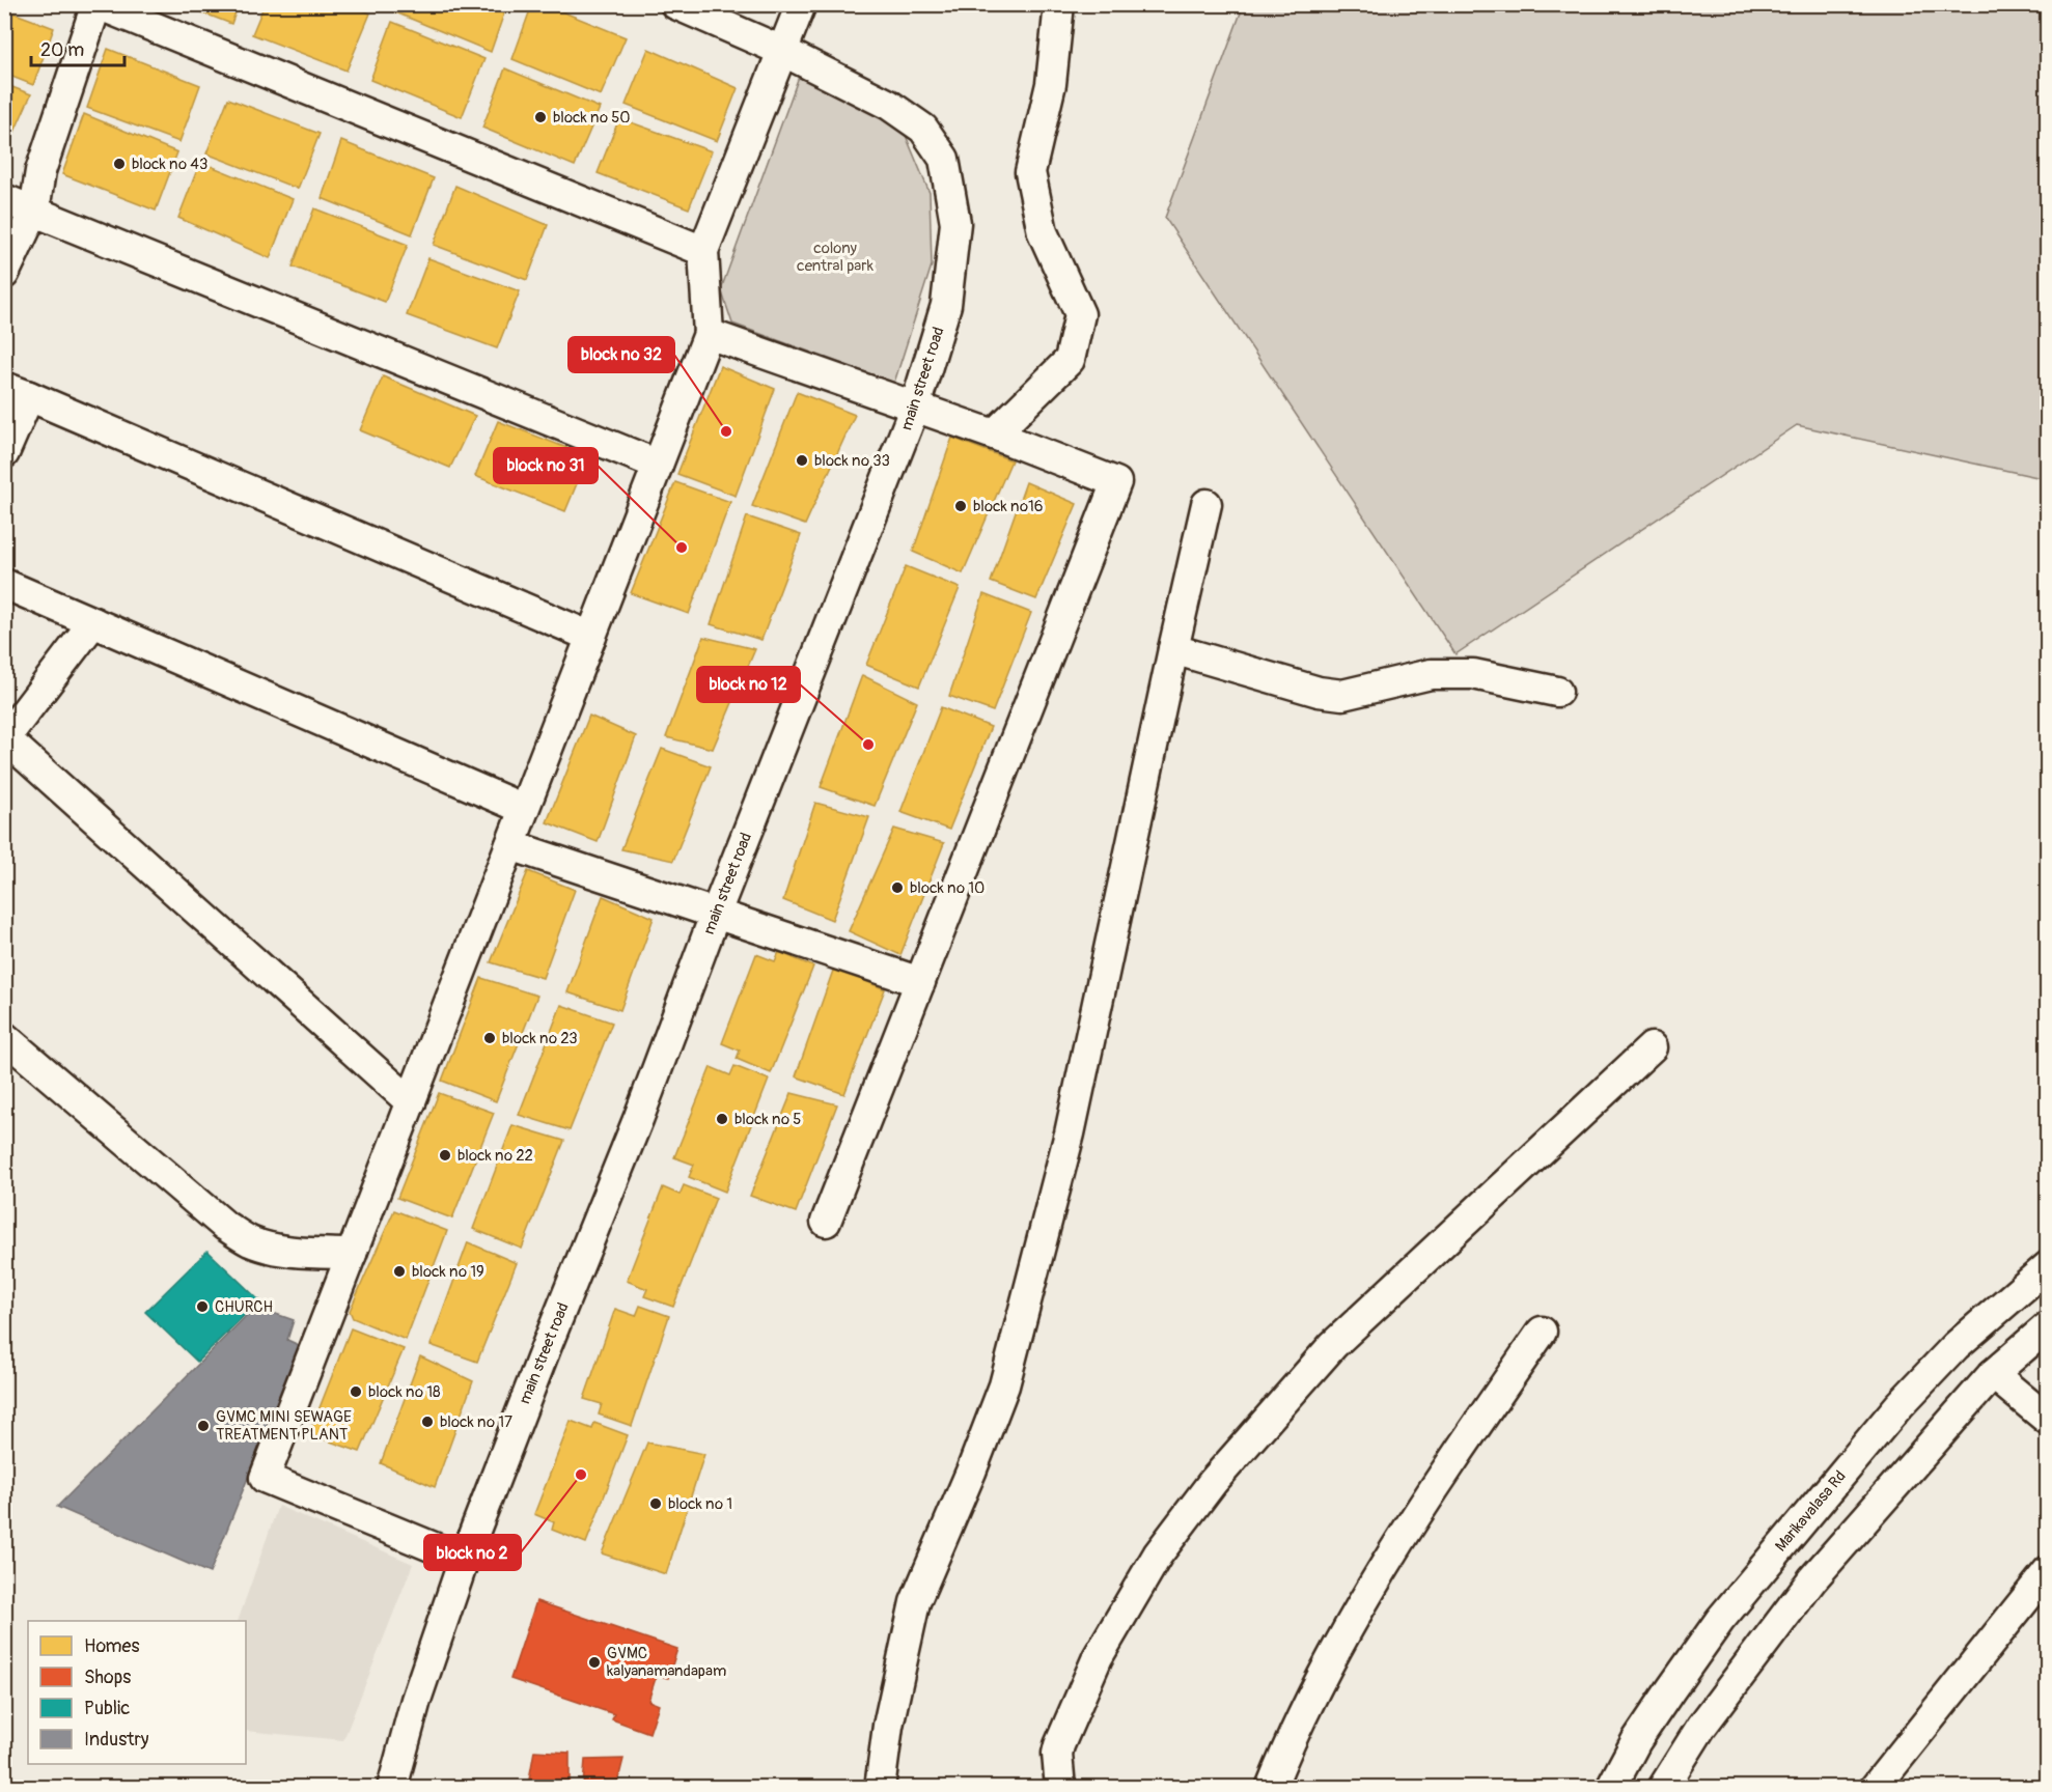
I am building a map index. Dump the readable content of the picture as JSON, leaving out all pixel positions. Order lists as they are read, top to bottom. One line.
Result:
{"streets":{"street":["main street road","Marikavalasa Rd"]},"parks":["colony central park"],"places":["block no 50","block no 43","block no 32","block no 33","block no16","block no 31","block no 12","block no 10","block no 23","block no 5","block no 22","block no 19","CHURCH","block no 18","block no 17","GVMC MINI SEWAGE TREATMENT PLANT","block no 2","block no 1","GVMC kalyanamandapam"],"legend":["Homes","Shops","Public","Industry"],"scale_bar":"20 m"}
